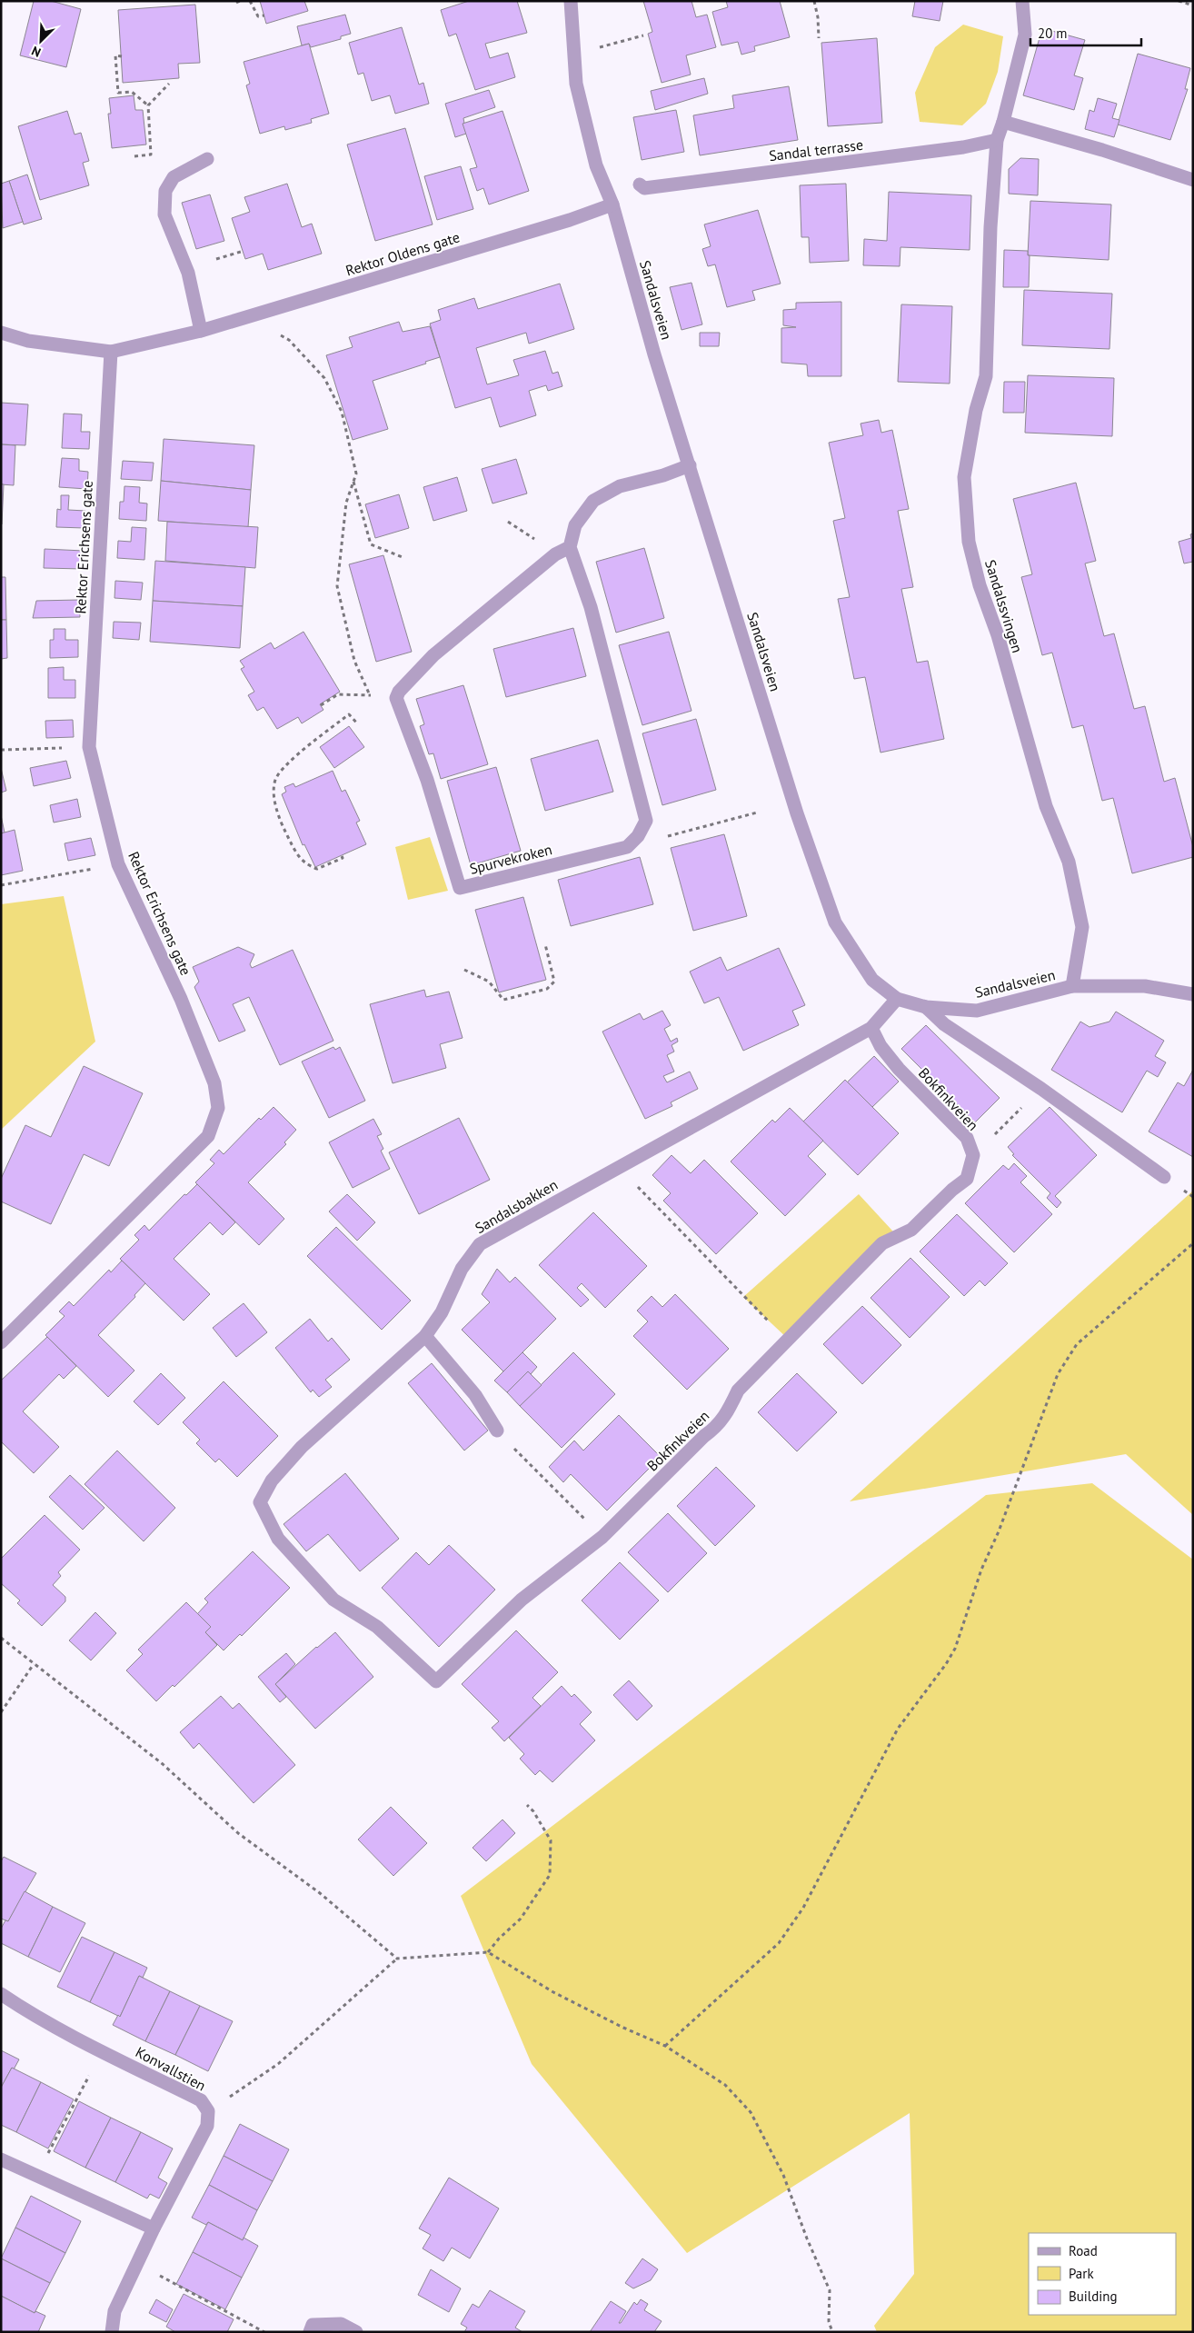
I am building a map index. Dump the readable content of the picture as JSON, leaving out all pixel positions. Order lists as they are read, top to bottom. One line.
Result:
{"streets":{"street":["Sandal terrasse","Rektor Oldens gate","Sandalsveien","Rektor Erichsens gate","Sandalssvingen","Spurvekroken","Bokfinkveien","Sandalsbakken","Konvallstien"]},"crossings":[["Sandal terrasse","Sandalssvingen"],["Rektor Oldens gate","Sandalsveien"],["Rektor Oldens gate","Rektor Erichsens gate"],["Sandalsveien","Sandalssvingen"],["Sandalsveien","Sandalsbakken"],["Bokfinkveien","Sandalsbakken"]],"legend":["Road","Park","Building"],"scale_bar":"20 m","north":"bottom left"}
